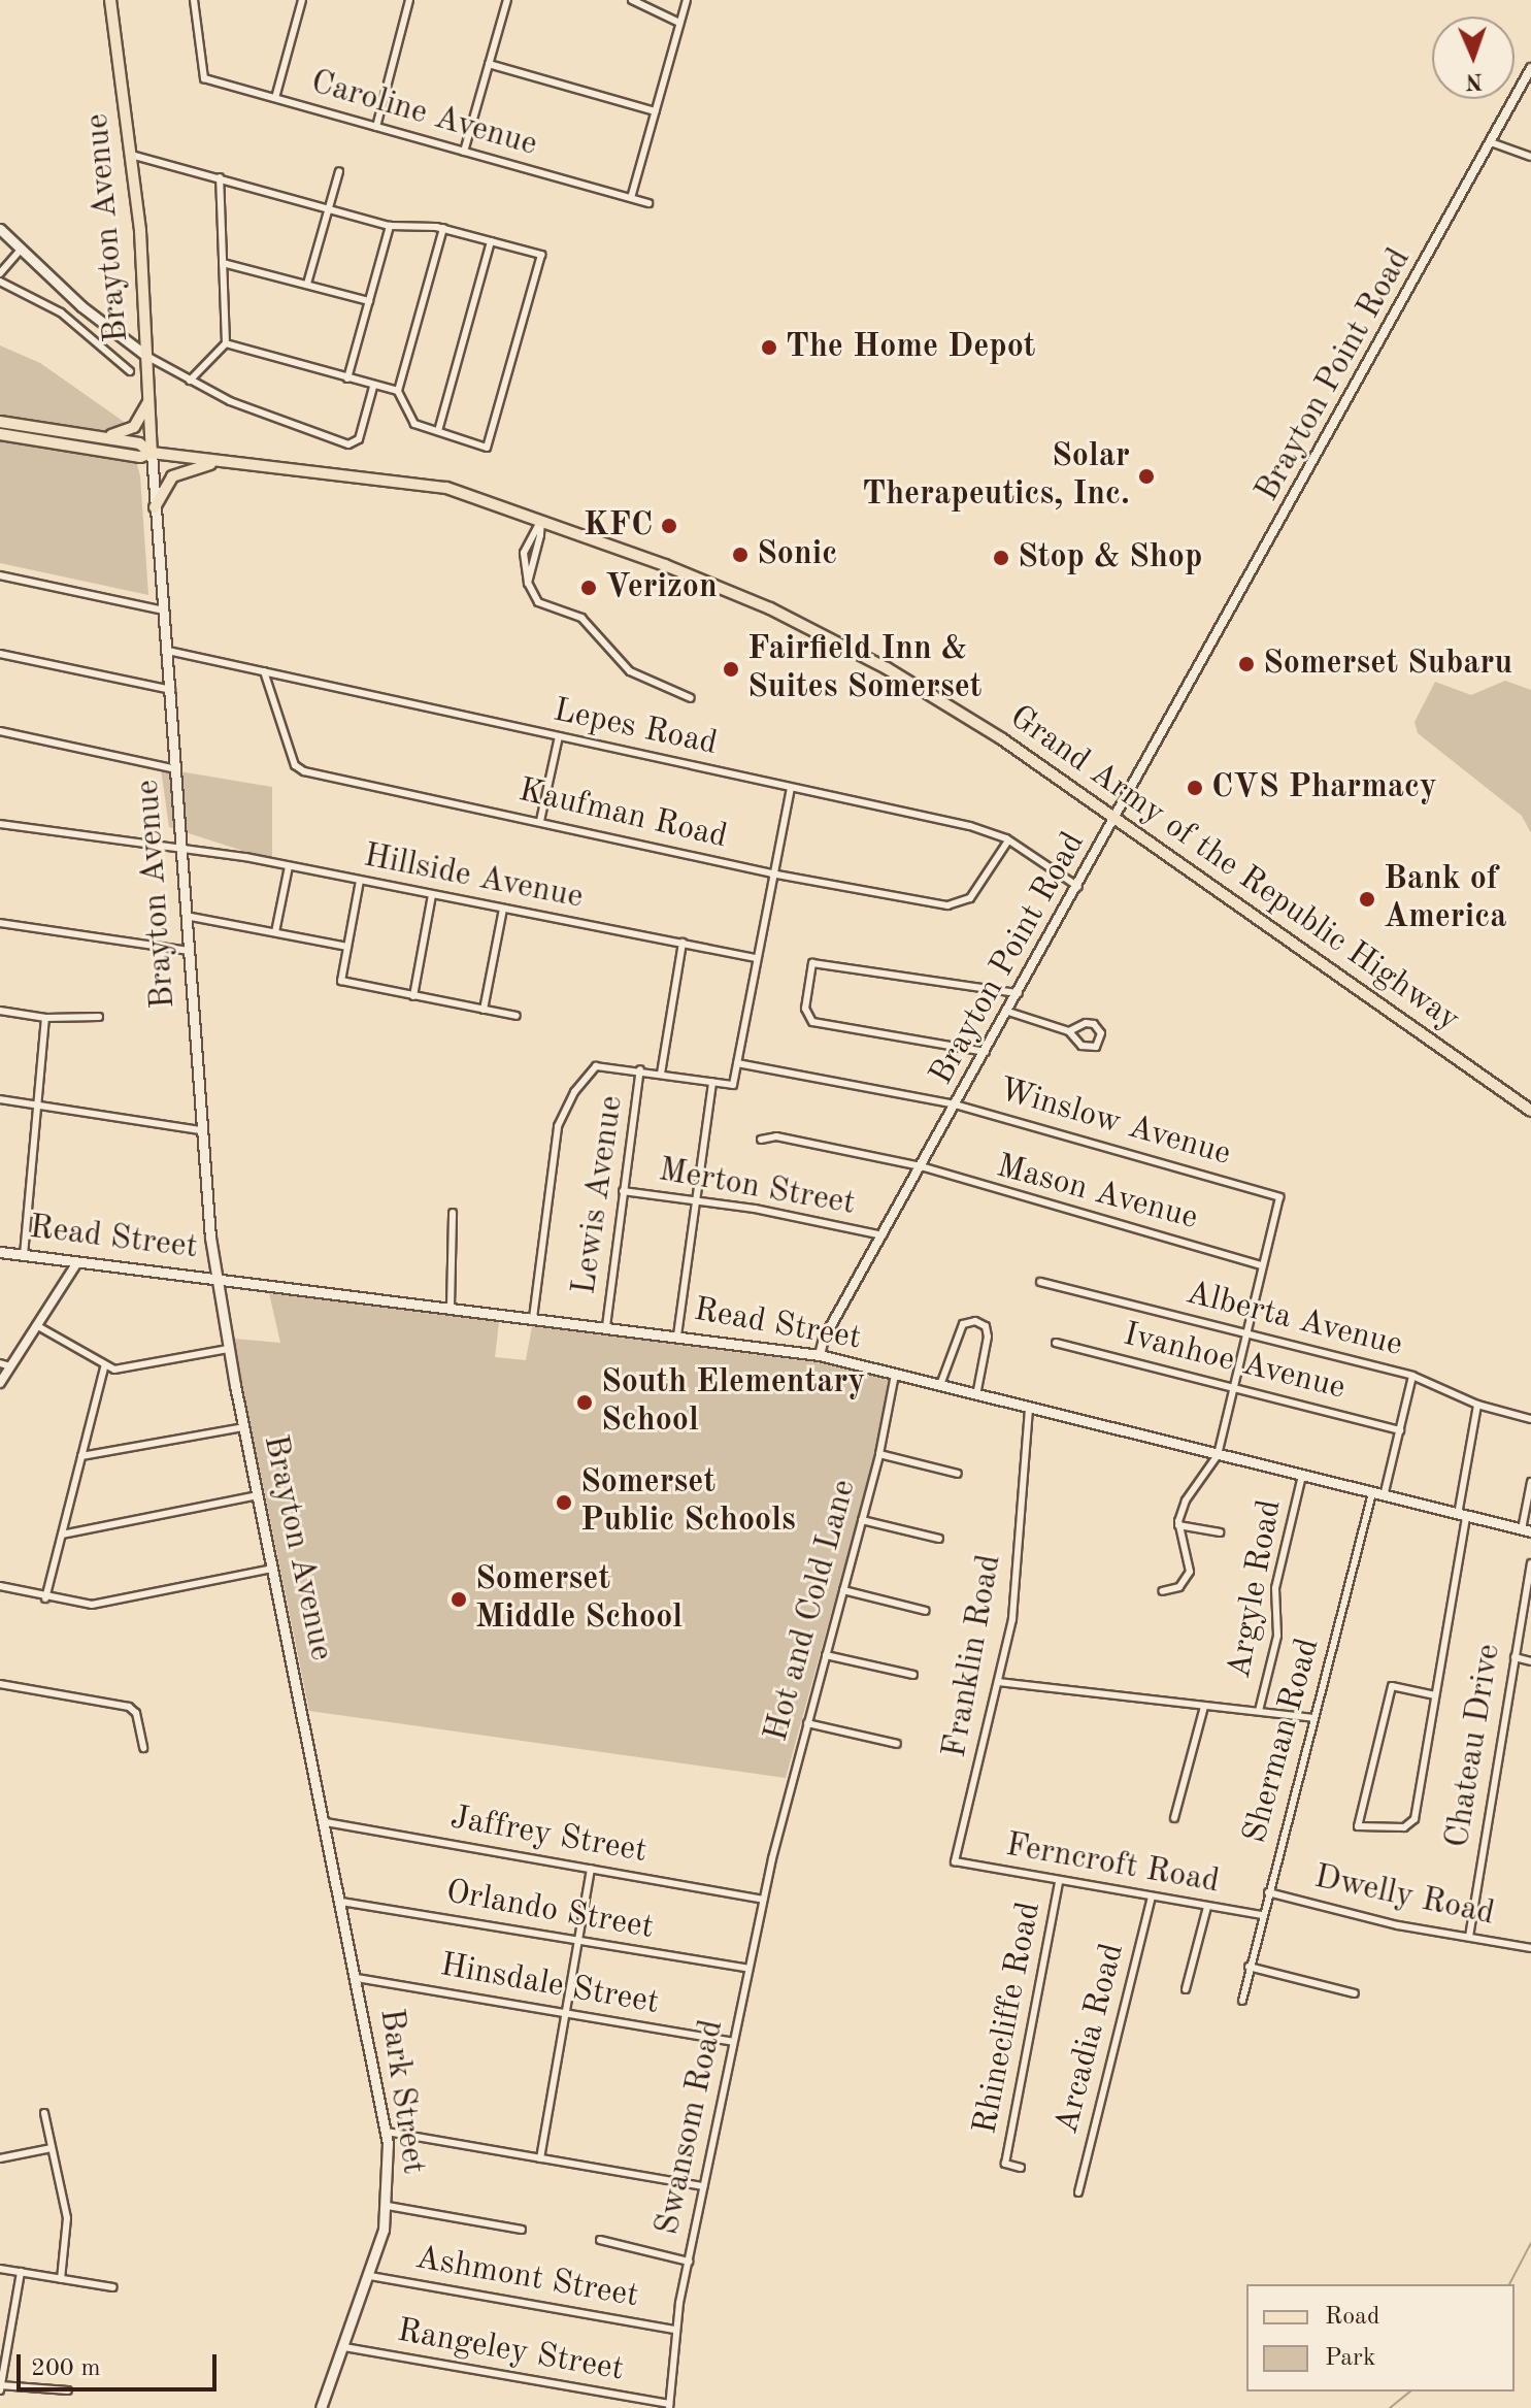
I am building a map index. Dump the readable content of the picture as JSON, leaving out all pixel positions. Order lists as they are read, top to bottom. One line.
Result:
{"streets":{"main road":["Brayton Avenue","Grand Army of the Republic Highway","Read Street","Bark Street"],"street":["Caroline Avenue","Brayton Point Road","Lepes Road","Kaufman Road","Hillside Avenue","Winslow Avenue","Merton Street","Mason Avenue","Lewis Avenue","Alberta Avenue","Ivanhoe Avenue","Argyle Road","Hot and Cold Lane","Franklin Road","Sherman Road","Chateau Drive","Jaffrey Street","Ferncroft Road","Dwelly Road","Orlando Street","Hinsdale Street","Rhinecliffe Road","Arcadia Road","Swansom Road","Ashmont Street","Rangeley Street"]},"crossings":[["Brayton Avenue","Lepes Road"],["Brayton Avenue","Grand Army of the Republic Highway"],["Brayton Avenue","Hillside Avenue"],["Brayton Avenue","Read Street"],["Brayton Avenue","Bark Street"],["Brayton Point Road","Lepes Road"],["Brayton Point Road","Grand Army of the Republic Highway"],["Brayton Point Road","Winslow Avenue"],["Brayton Point Road","Merton Street"],["Brayton Point Road","Mason Avenue"],["Brayton Point Road","Read Street"],["Lepes Road","Kaufman Road"],["Winslow Avenue","Mason Avenue"],["Merton Street","Lewis Avenue"],["Lewis Avenue","Read Street"],["Read Street","Argyle Road"],["Read Street","Hot and Cold Lane"],["Read Street","Franklin Road"],["Read Street","Sherman Road"],["Alberta Avenue","Sherman Road"],["Ivanhoe Avenue","Sherman Road"],["Hot and Cold Lane","Swansom Road"],["Franklin Road","Ferncroft Road"],["Sherman Road","Ferncroft Road"],["Sherman Road","Dwelly Road"],["Chateau Drive","Dwelly Road"],["Jaffrey Street","Bark Street"],["Jaffrey Street","Swansom Road"],["Ferncroft Road","Rhinecliffe Road"],["Ferncroft Road","Arcadia Road"],["Orlando Street","Bark Street"],["Orlando Street","Swansom Road"],["Hinsdale Street","Bark Street"],["Hinsdale Street","Swansom Road"],["Bark Street","Ashmont Street"],["Bark Street","Rangeley Street"],["Swansom Road","Ashmont Street"],["Swansom Road","Rangeley Street"]],"places":["The Home Depot","Solar Therapeutics, Inc.","KFC","Sonic","Stop & Shop","Verizon","Somerset Subaru","Fairfield Inn & Suites Somerset","CVS Pharmacy","Bank of America","South Elementary School","Somerset Public Schools","Somerset Middle School"],"legend":["Road","Park"],"scale_bar":"200 m","north":"bottom"}
